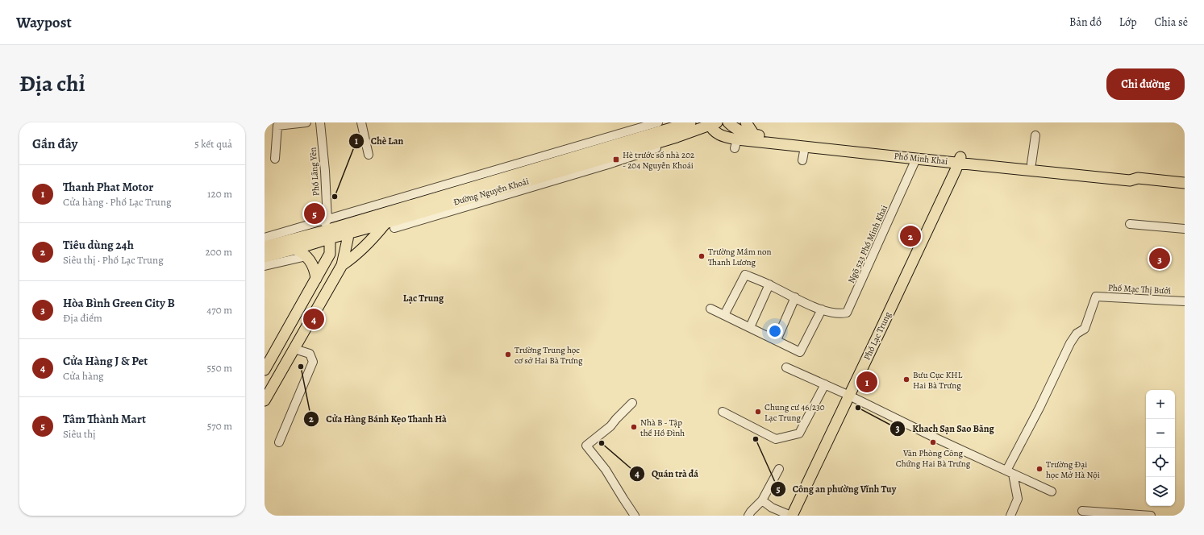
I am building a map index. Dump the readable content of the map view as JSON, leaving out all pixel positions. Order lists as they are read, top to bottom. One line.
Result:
{"streets":{"main road":["Phố Minh Khai","Đường Nguyễn Khoái","Phố Lạc Trung"],"street":["Phố Lãng Yên","Ngõ 523 Phố Minh Khai","Phố Mạc Thị Bưởi"]},"crossings":[["Phố Minh Khai","Đường Nguyễn Khoái"],["Phố Minh Khai","Ngõ 523 Phố Minh Khai"],["Phố Minh Khai","Phố Lạc Trung"],["Phố Lãng Yên","Đường Nguyễn Khoái"]],"districts":["Lạc Trung"],"places":{"transit":["Hè trước số nhà 202 - 204 Nguyễn Khoái"],"other":["Chè Lan","Trường Mầm non Thanh Lương","Trường Trung học cơ sở Hai Bà Trưng","Cửa Hàng Bánh Kẹo Thanh Hà","Bưu Cục KHL Hai Bà Trưng","Khach Sạn Sao Băng","Chung cư 46/230 Lạc Trung","Nhà B - Tập thể Hồ Đình","Công an phường Vĩnh Tuy","Văn Phòng Công Chứng Hai Bà Trưng","Quán trà đá","Trường Đại học Mở Hà Nội"]},"page":{"header":"Waypost","nav":["Bản đồ","Lớp","Chia sẻ"],"title":"Địa chỉ","buttons":"Chỉ đường","heading":["Gần đây","5 kết quả"],"list":[{"mark":"1","name":"Thanh Phat Motor","note":"Cửa hàng · Phố Lạc Trung","value":"120 m"},{"mark":"2","name":"Tiêu dùng 24h","note":"Siêu thị · Phố Lạc Trung","value":"200 m"},{"mark":"3","name":"Hòa Bình Green City B","note":"Địa điểm","value":"470 m"},{"mark":"4","name":"Cửa Hàng J & Pet","note":"Cửa hàng","value":"550 m"},{"mark":"5","name":"Tâm Thành Mart","note":"Siêu thị","value":"570 m"}],"pins":["5","2","3","4","1"],"map_buttons":["+","−"]}}
